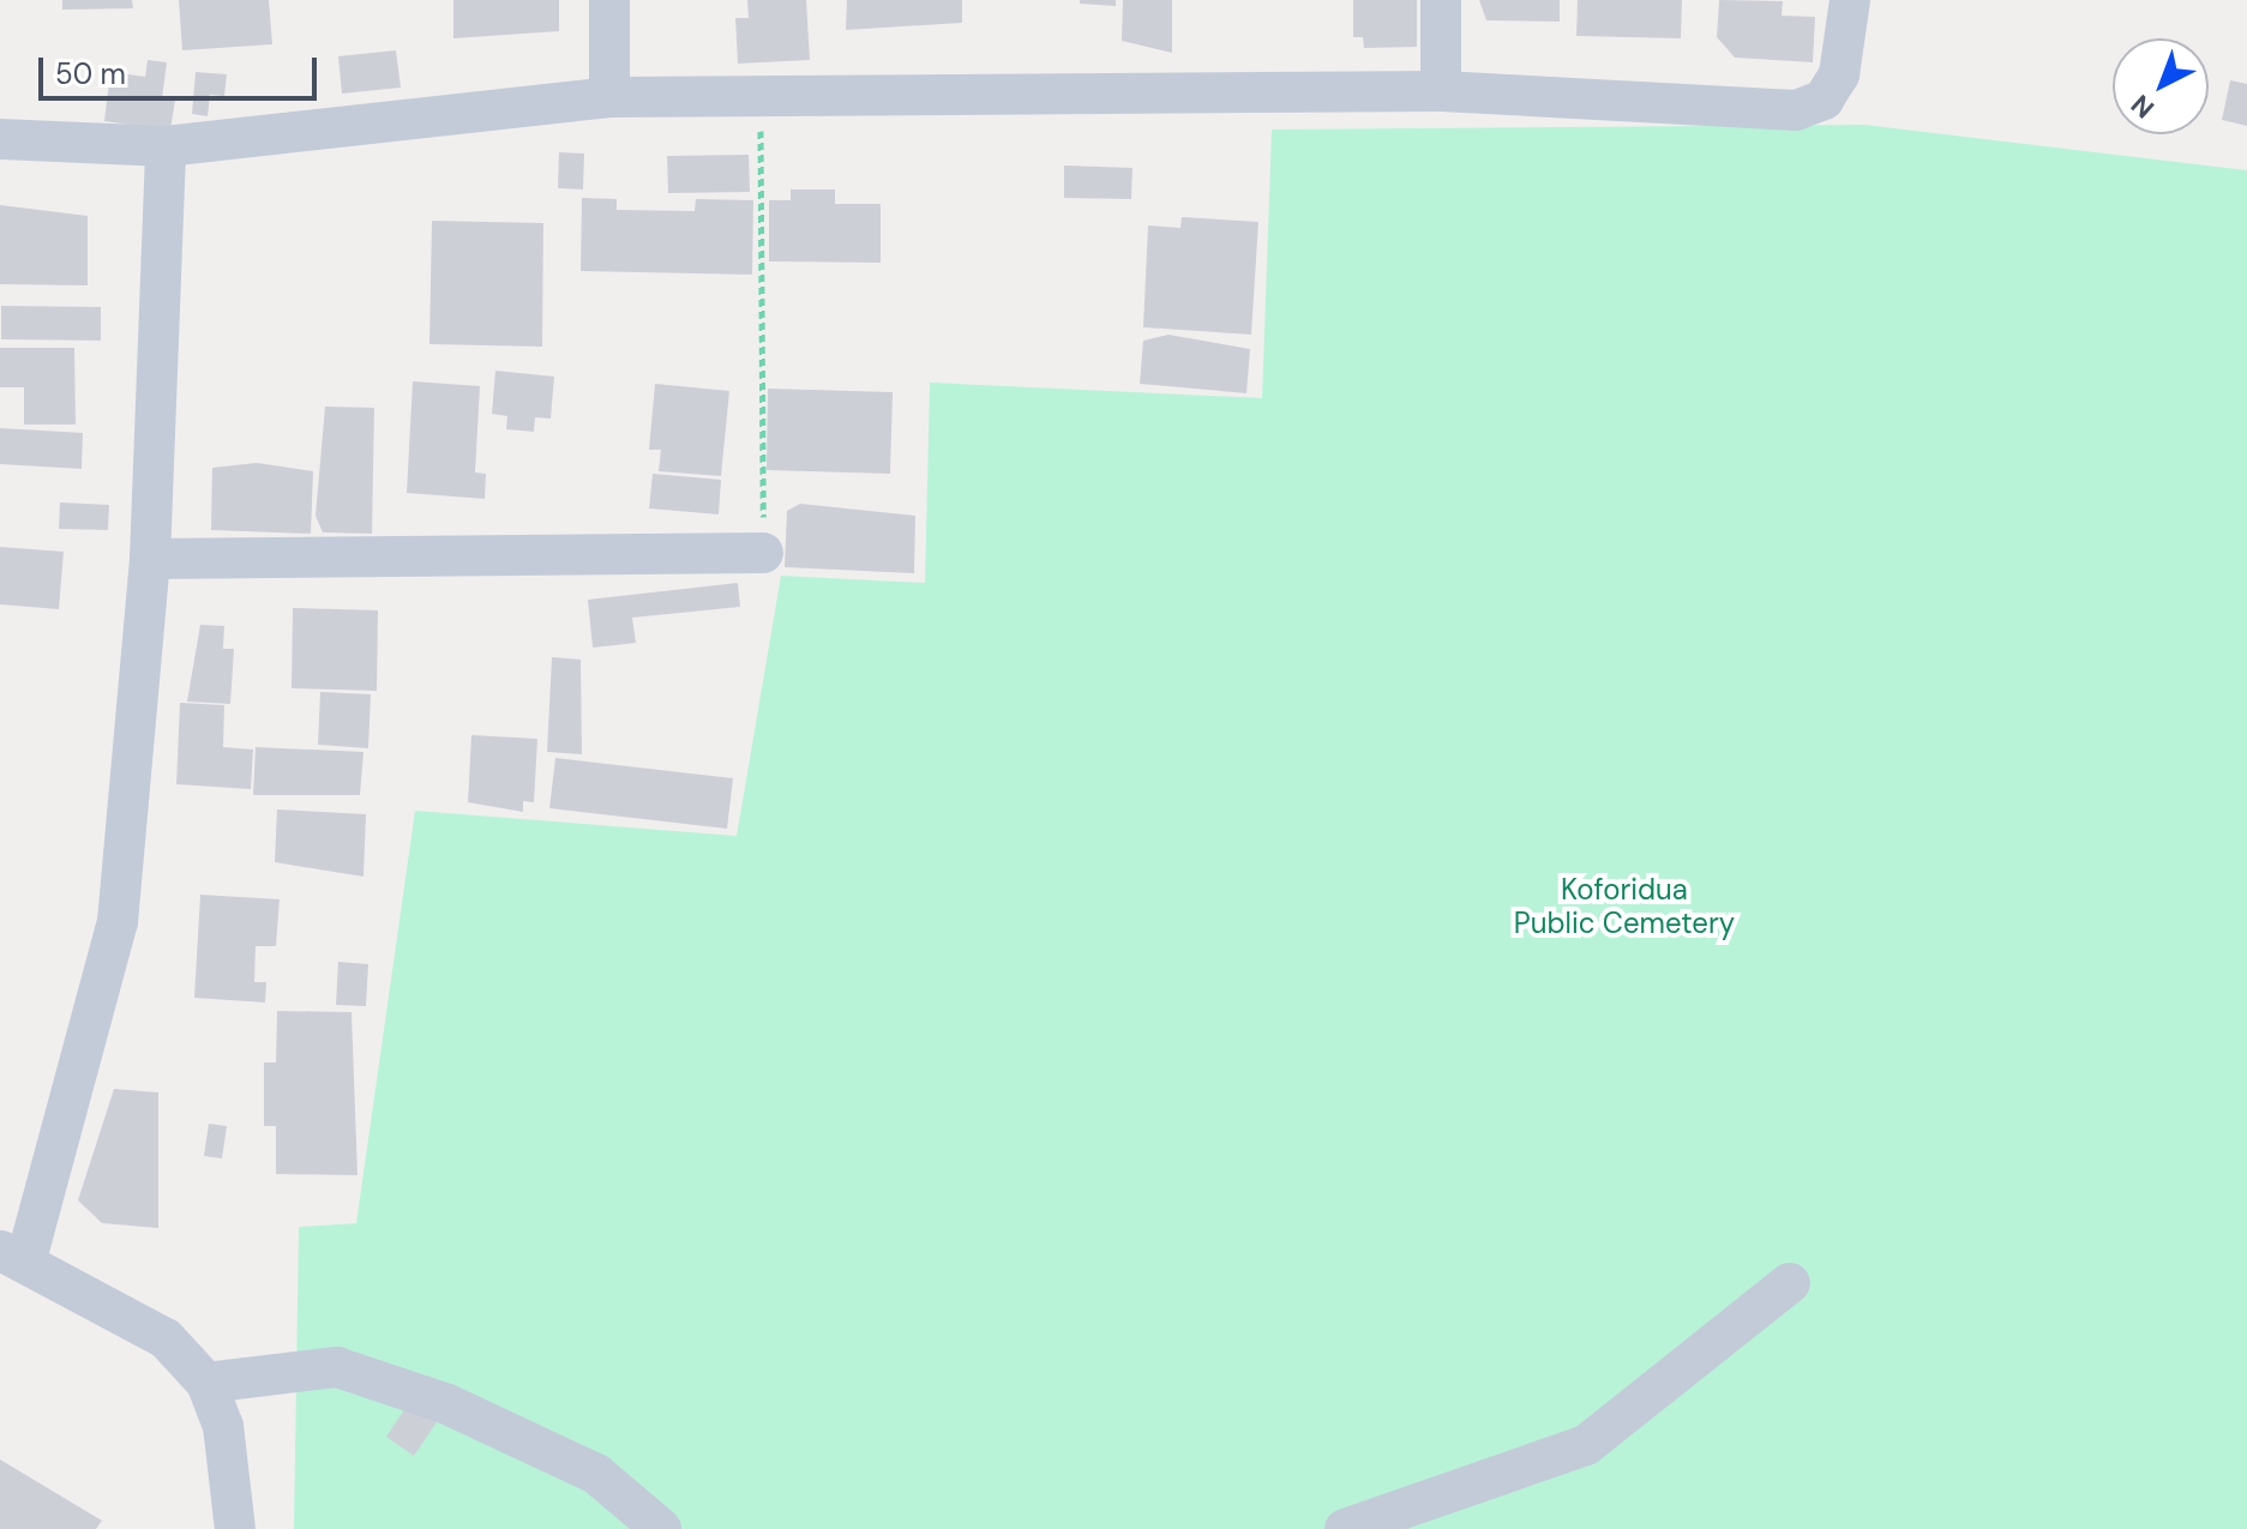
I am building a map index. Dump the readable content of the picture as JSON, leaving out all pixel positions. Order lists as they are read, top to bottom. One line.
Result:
{"parks":["Koforidua Public Cemetery"],"scale_bar":"50 m","north":"bottom left"}
